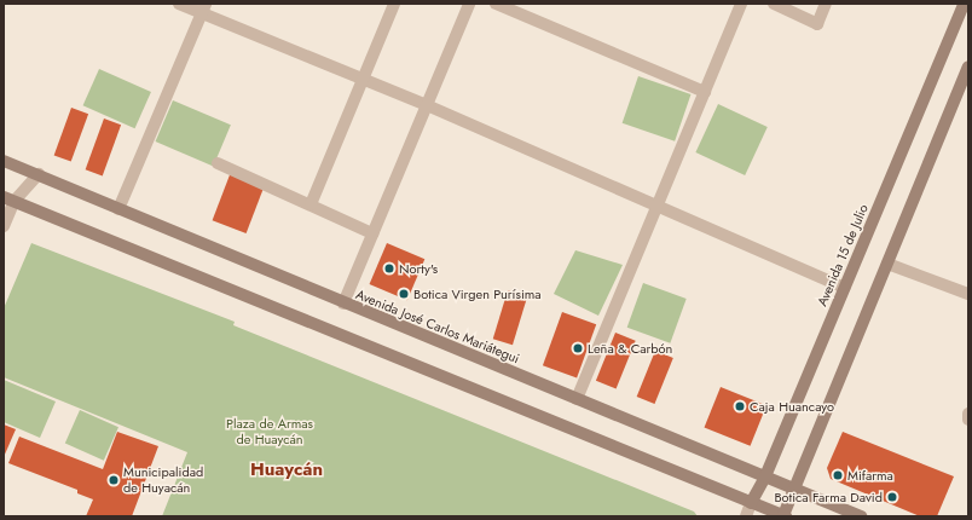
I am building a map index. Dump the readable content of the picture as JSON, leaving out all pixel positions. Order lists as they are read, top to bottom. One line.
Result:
{"streets":{"main road":["Avenida 15 de Julio","Avenida José Carlos Mariátegui"]},"crossings":[["Avenida 15 de Julio","Avenida José Carlos Mariátegui"]],"districts":["Huaycán"],"parks":["Plaza de Armas de Huaycán"],"places":["Norty's","Botica Virgen Purísima","Leña & Carbón","Caja Huancayo","Mifarma","Municipalidad de Huyacán","Botica Farma David"]}
